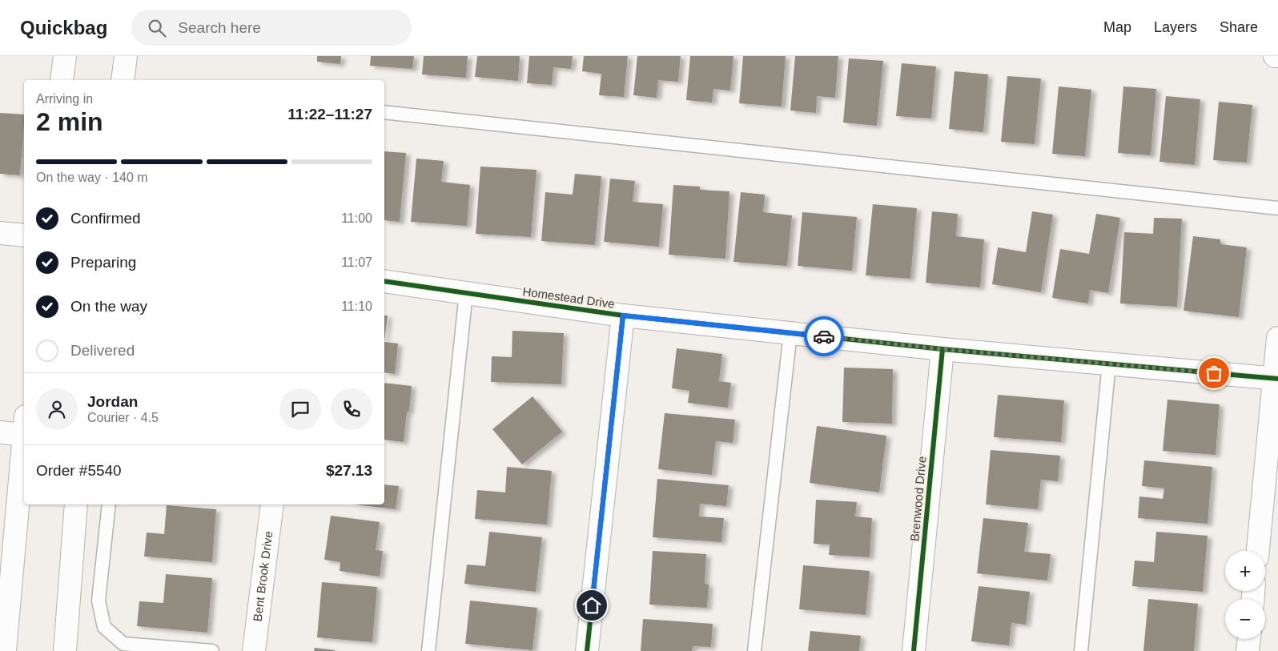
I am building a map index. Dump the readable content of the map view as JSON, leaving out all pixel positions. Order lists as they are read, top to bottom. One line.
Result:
{"streets":{"street":["Homestead Drive","Brenwood Drive","Bent Brook Drive"]},"crossings":[["Homestead Drive","Brenwood Drive"]],"page":{"header":"Quickbag","search":"Search here","nav":["Map","Layers","Share"],"heading":["2 min","Arriving in","11:22–11:27"],"panel":["Jordan","Courier · 4.5","Order #5540","$27.13"],"bar":"On the way · 140 m","list":[["Confirmed","11:00"],["Preparing","11:07"],["On the way","11:10"],"Delivered"],"map_buttons":["+","−"]}}
